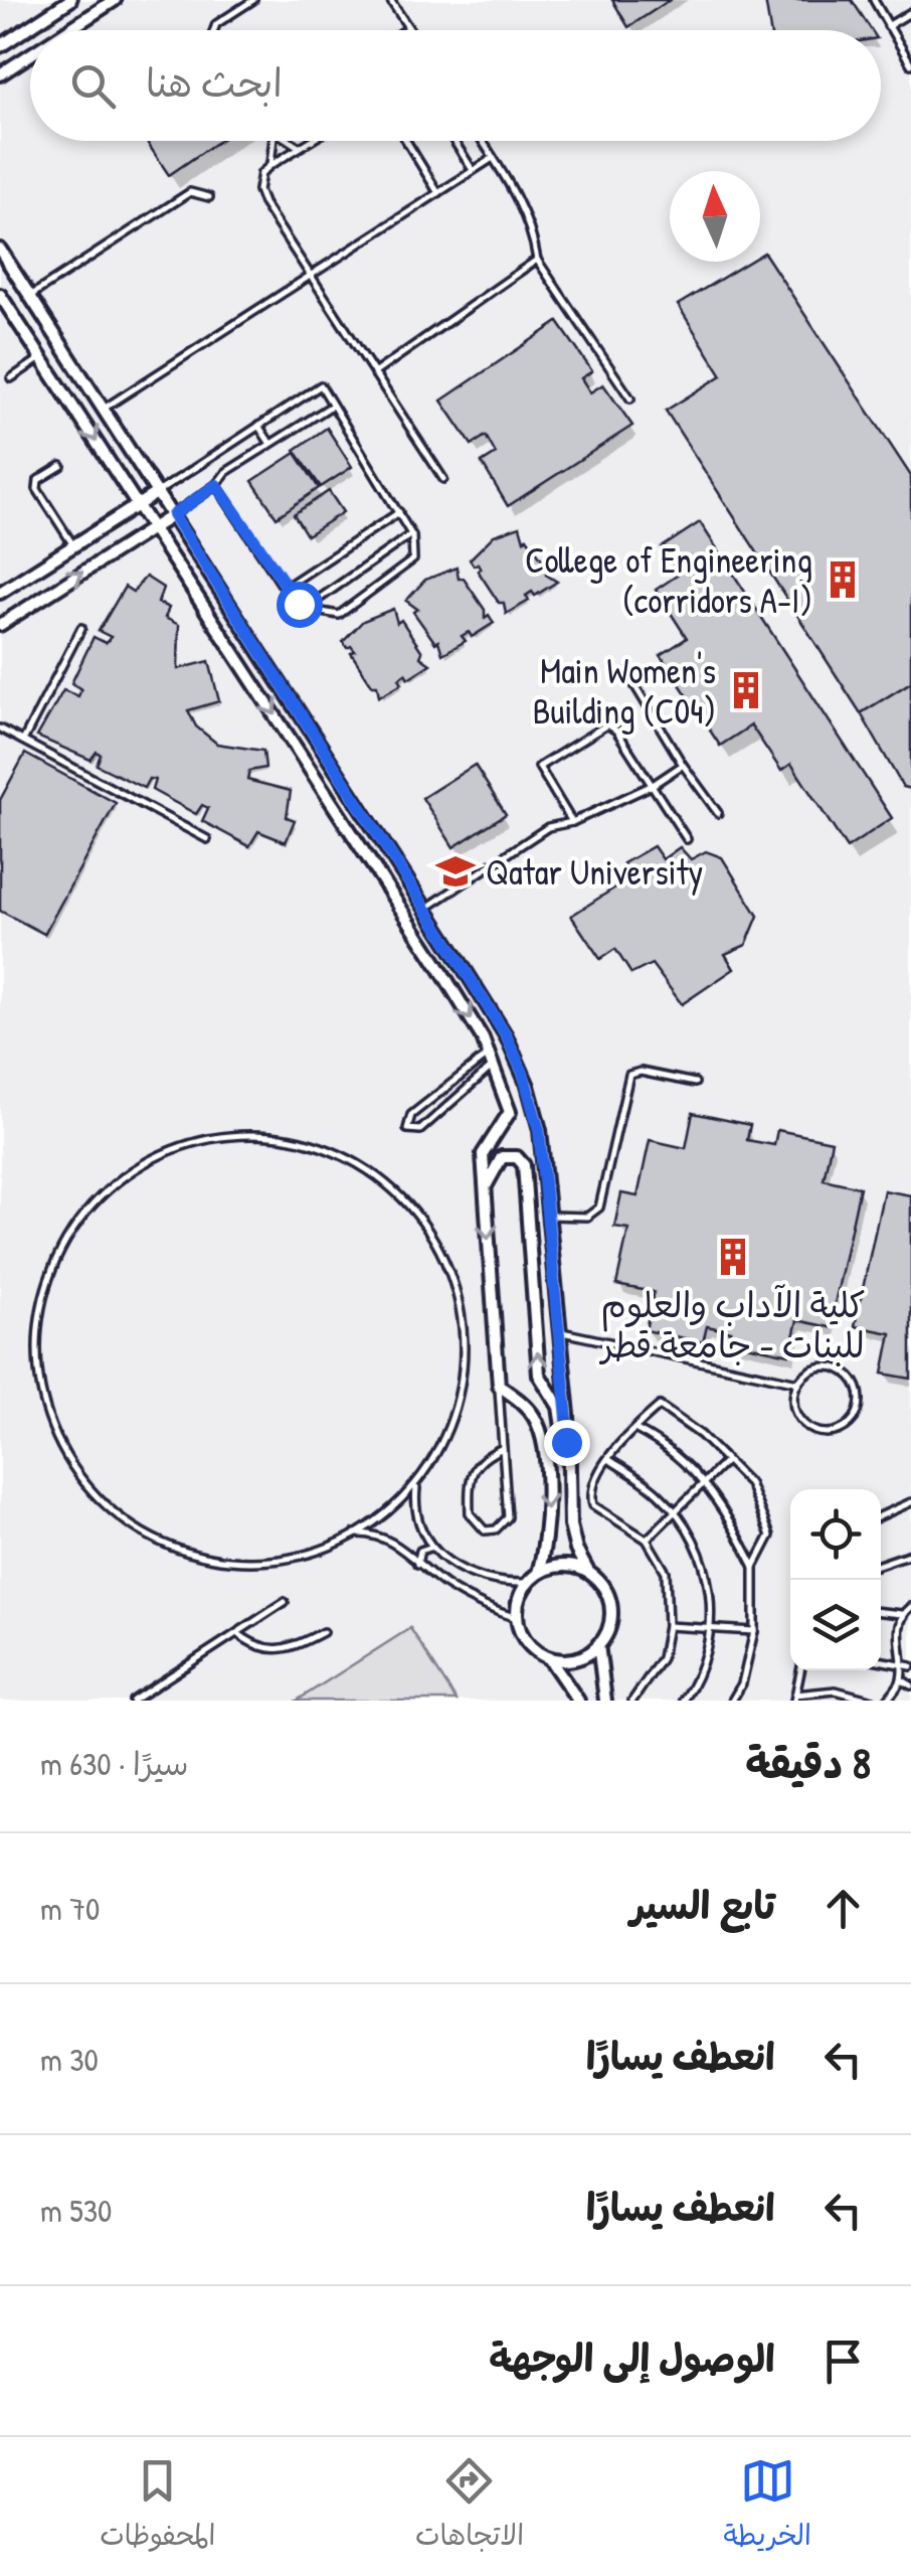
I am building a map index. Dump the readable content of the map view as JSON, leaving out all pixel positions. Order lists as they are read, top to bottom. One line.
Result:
{"places":{"building":["College of Engineering (corridors A-I)","Main Women's Building (C04)","كلية الآداب والعلوم للبنات - جامعة قطر"],"school or university":["Qatar University"]},"north":"top","page":{"search":"ابحث هنا","heading":["8 دقيقة","سيرًا · 630 m"],"list":[["تابع السير","70 m"],["انعطف يسارًا","30 m"],["انعطف يسارًا","530 m"],"الوصول إلى الوجهة"],"nav":["الخريطة","الاتجاهات","المحفوظات"]}}
